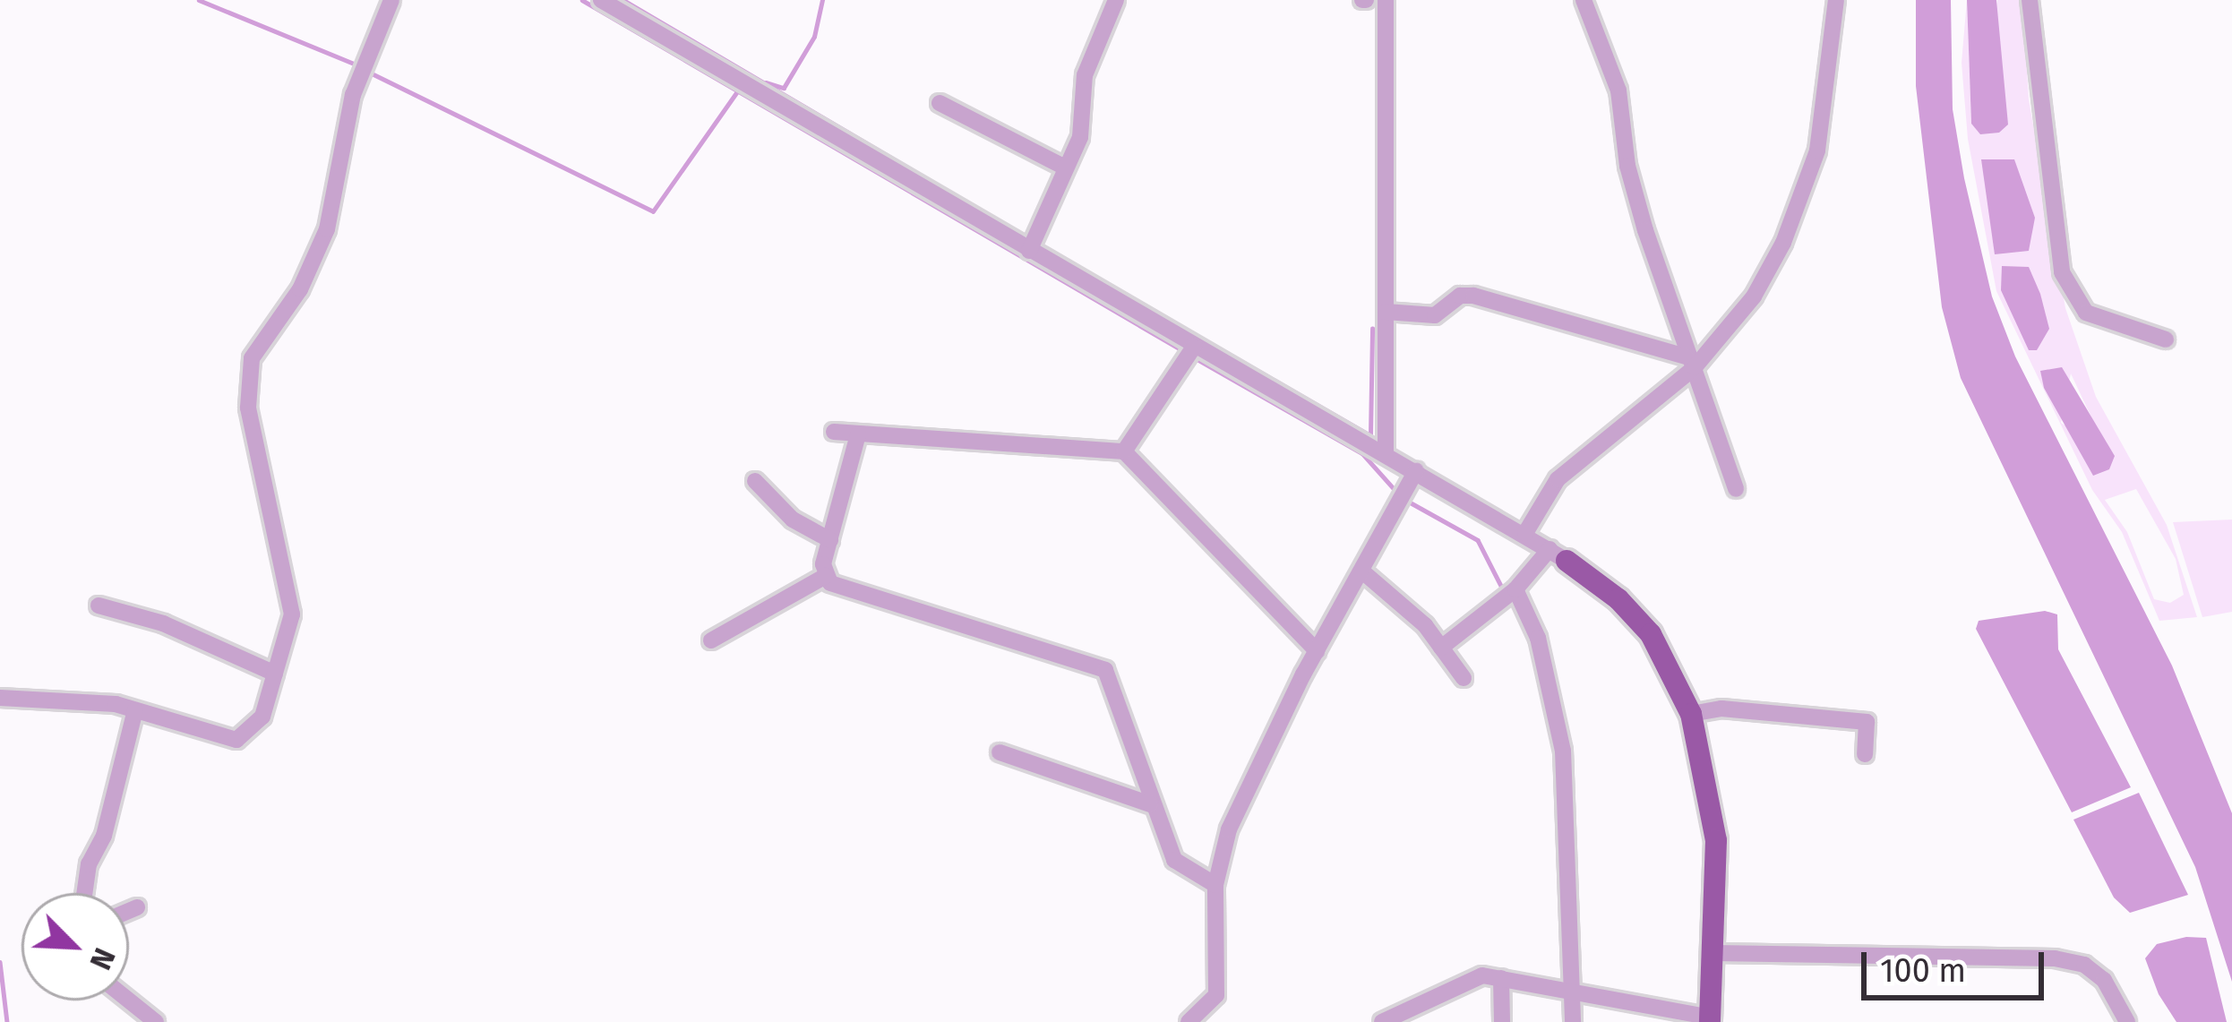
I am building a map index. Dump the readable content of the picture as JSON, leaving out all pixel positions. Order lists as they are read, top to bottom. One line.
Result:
{"scale_bar":"100 m","north":"bottom right"}
